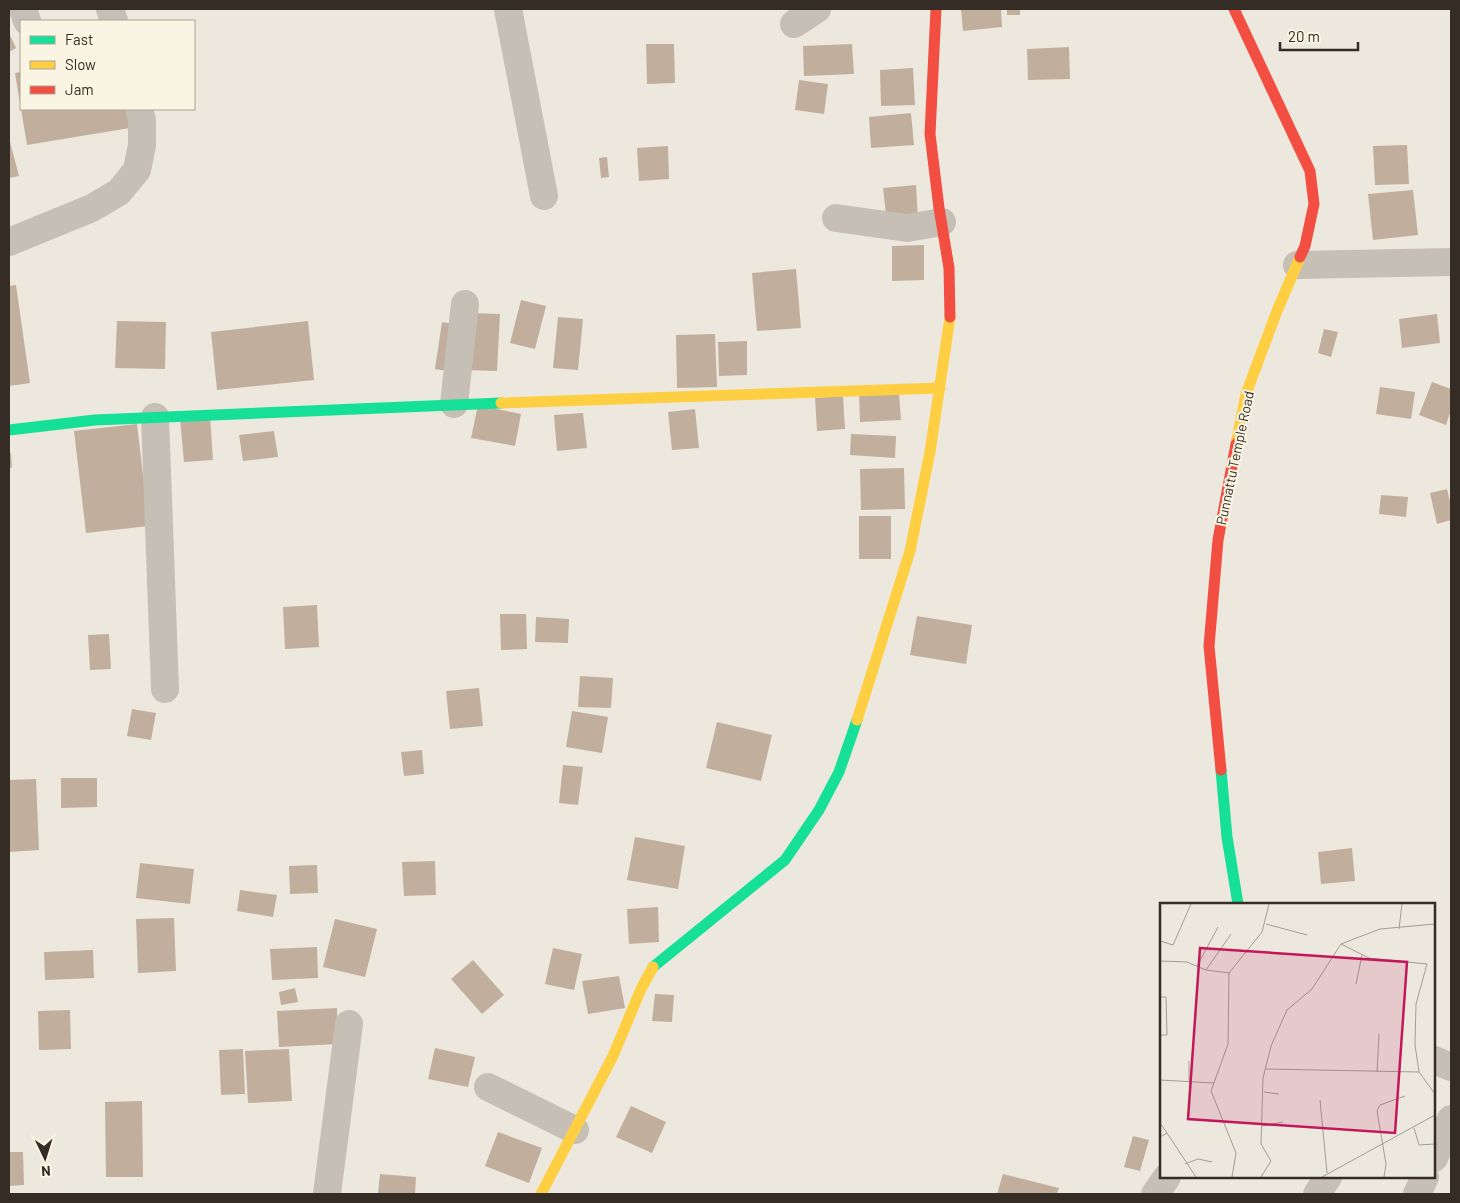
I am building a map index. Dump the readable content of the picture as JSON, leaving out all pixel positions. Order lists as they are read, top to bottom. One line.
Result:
{"streets":{"street":["Punnattu Temple Road"]},"legend":["Fast","Slow","Jam"],"scale_bar":"20 m","north":"bottom"}
